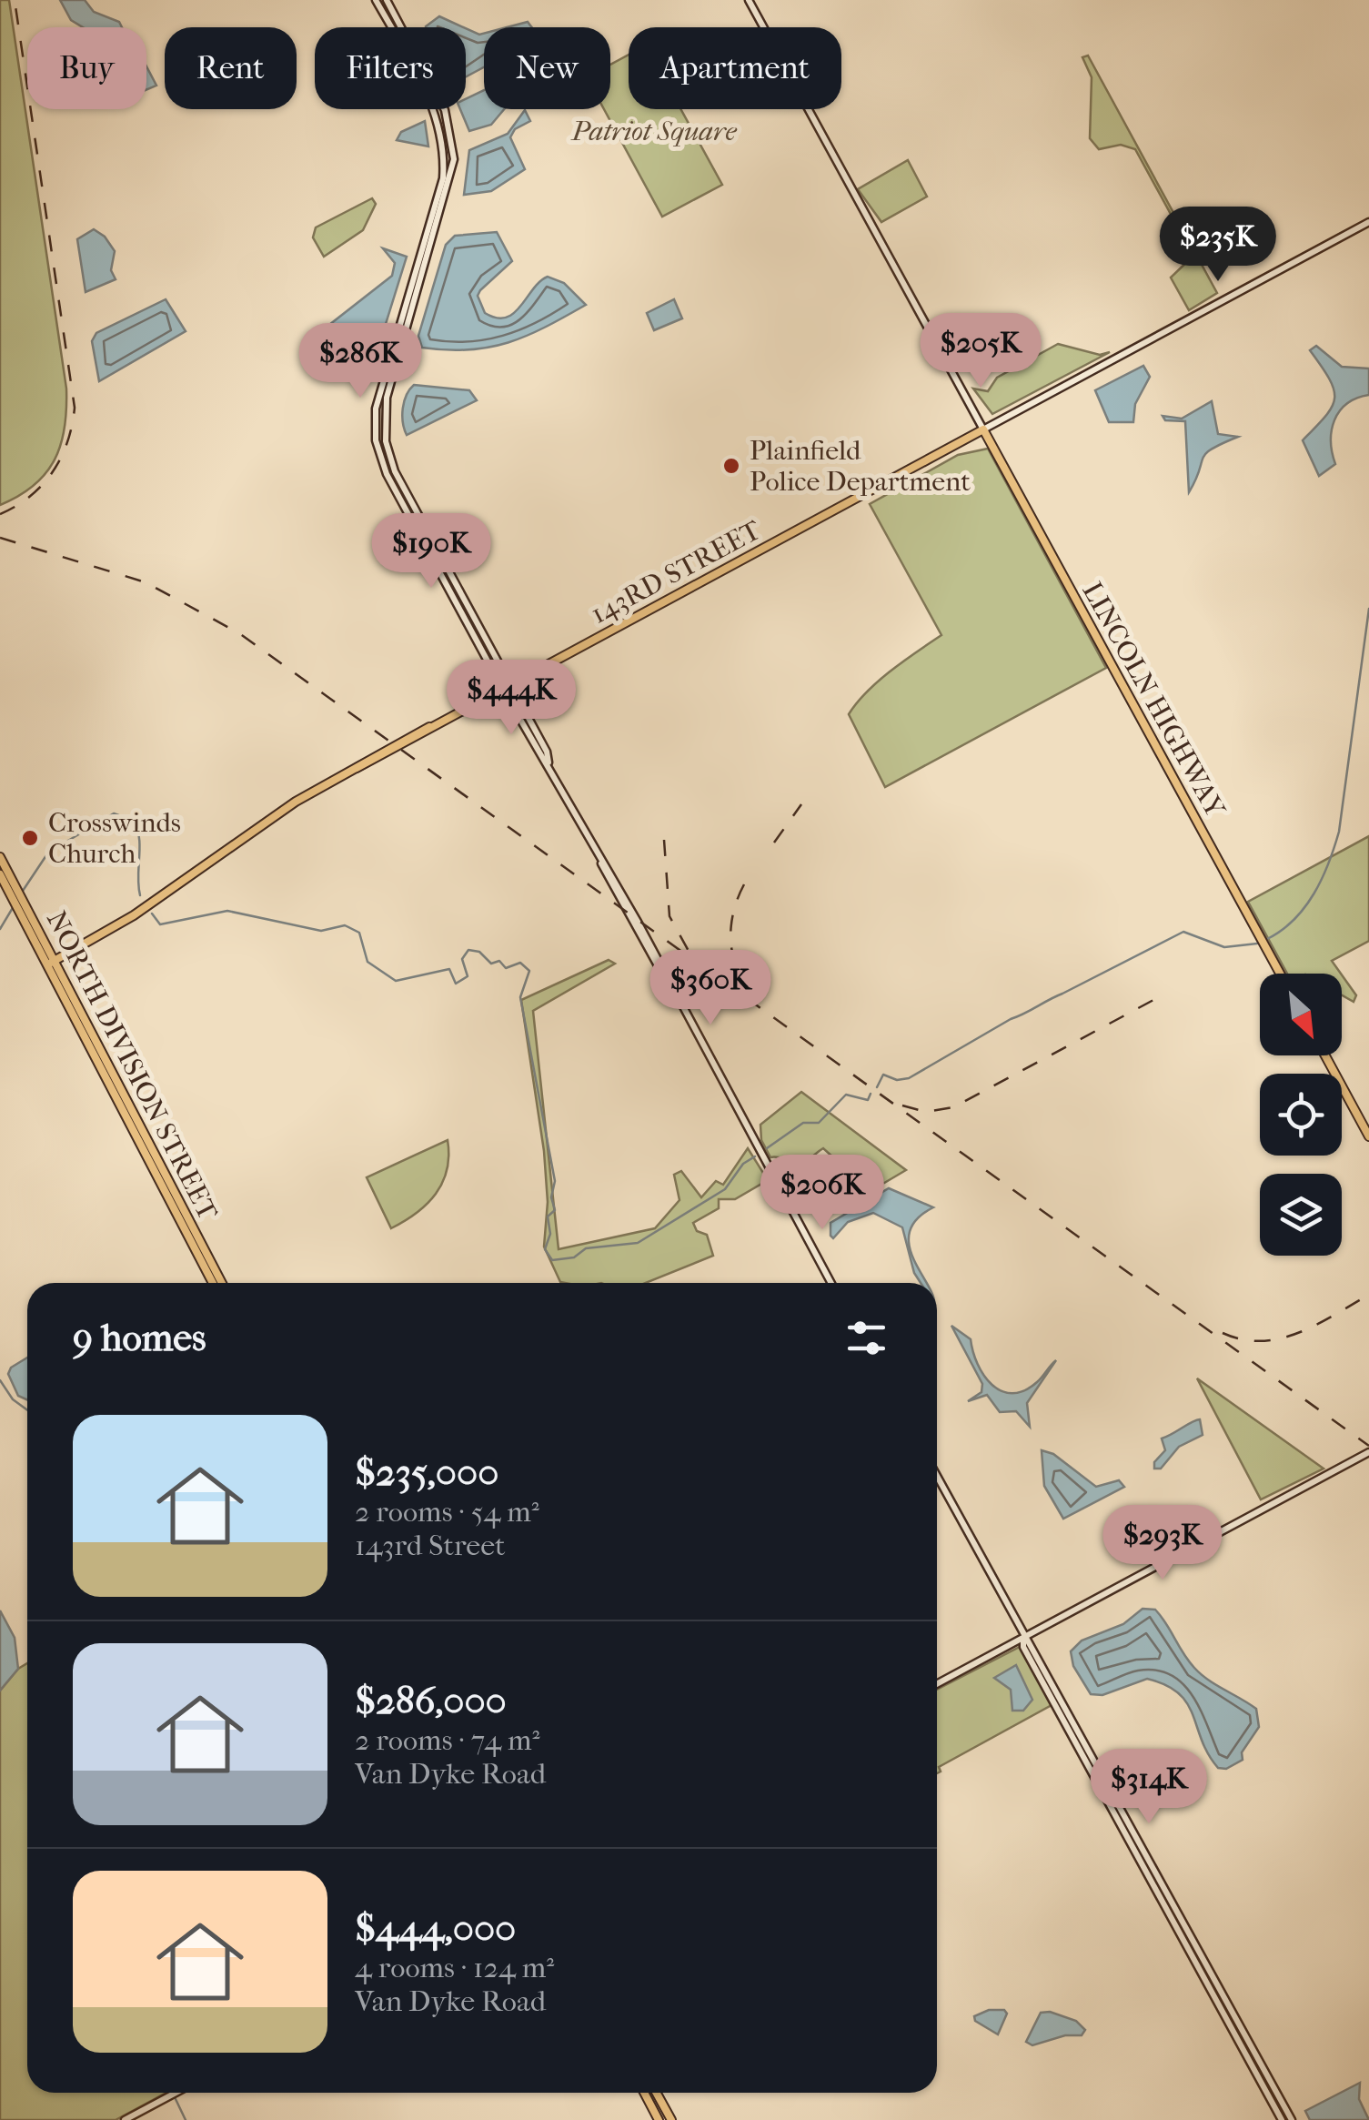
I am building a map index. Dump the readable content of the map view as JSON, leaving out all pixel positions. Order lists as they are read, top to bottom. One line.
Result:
{"streets":{"main road":["143RD STREET","LINCOLN HIGHWAY","NORTH DIVISION STREET"]},"crossings":[["143RD STREET","LINCOLN HIGHWAY"],["143RD STREET","NORTH DIVISION STREET"]],"parks":["Patriot Square"],"places":["Plainfield Police Department","Crosswinds Church"],"north":"bottom right","page":{"chip":["Buy","Rent","Filters","New","Apartment"],"price":["$235K","$205K","$286K","$190K","$444K","$360K","$206K","$293K","$314K"],"heading":"9 homes","list":[{"name":"$235,000","note":"2 rooms · 54 m² · 143rd Street"},{"name":"$286,000","note":"2 rooms · 74 m² · Van Dyke Road"},{"name":"$444,000","note":"4 rooms · 124 m² · Van Dyke Road"}]}}
